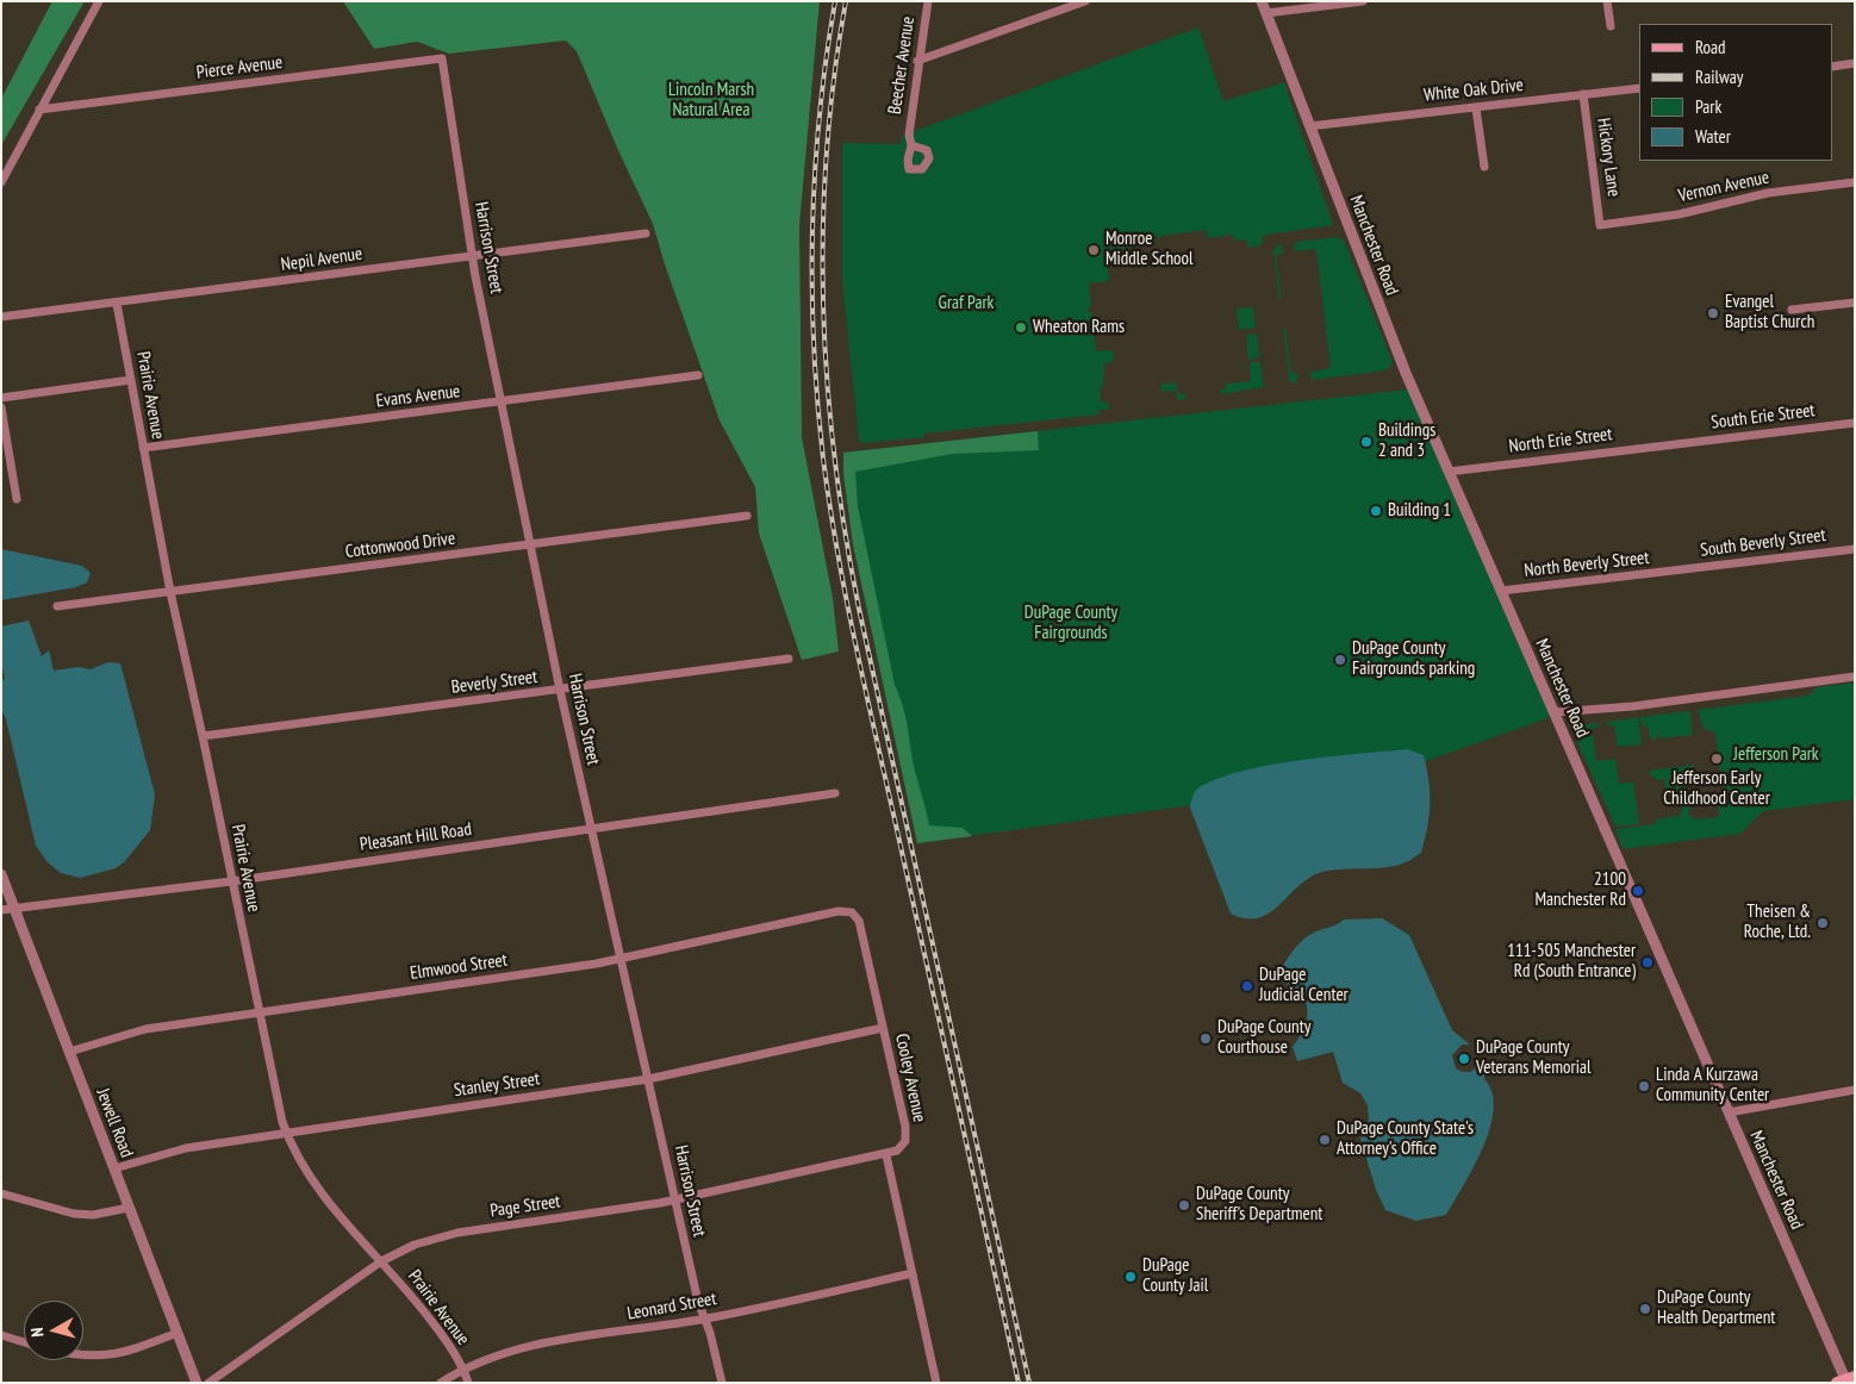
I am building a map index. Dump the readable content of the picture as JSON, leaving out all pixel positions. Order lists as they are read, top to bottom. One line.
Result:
{"streets":{"street":["Beecher Avenue","Pierce Avenue","White Oak Drive","Hickory Lane","Vernon Avenue","Manchester Road","Harrison Street","Nepil Avenue","Prairie Avenue","Evans Avenue","South Erie Street","North Erie Street","South Beverly Street","Cottonwood Drive","North Beverly Street","Beverly Street","Pleasant Hill Road","Elmwood Street","Cooley Avenue","Stanley Street","Jewell Road","Page Street","Leonard Street"]},"crossings":[["Pierce Avenue","Harrison Street"],["White Oak Drive","Hickory Lane"],["White Oak Drive","Manchester Road"],["Hickory Lane","Vernon Avenue"],["Manchester Road","North Erie Street"],["Manchester Road","North Beverly Street"],["Harrison Street","Nepil Avenue"],["Harrison Street","Evans Avenue"],["Harrison Street","Cottonwood Drive"],["Harrison Street","Beverly Street"],["Harrison Street","Pleasant Hill Road"],["Harrison Street","Elmwood Street"],["Harrison Street","Stanley Street"],["Harrison Street","Page Street"],["Harrison Street","Leonard Street"],["Nepil Avenue","Prairie Avenue"],["Prairie Avenue","Evans Avenue"],["Prairie Avenue","Cottonwood Drive"],["Prairie Avenue","Beverly Street"],["Prairie Avenue","Pleasant Hill Road"],["Prairie Avenue","Elmwood Street"],["Prairie Avenue","Stanley Street"],["Prairie Avenue","Page Street"],["Prairie Avenue","Leonard Street"],["South Erie Street","North Erie Street"],["South Beverly Street","North Beverly Street"],["Pleasant Hill Road","Jewell Road"],["Elmwood Street","Cooley Avenue"],["Elmwood Street","Jewell Road"],["Cooley Avenue","Stanley Street"],["Cooley Avenue","Page Street"],["Stanley Street","Jewell Road"]],"parks":["Lincoln Marsh Natural Area","Graf Park","DuPage County Fairgrounds","Jefferson Park"],"places":["Monroe Middle School","Evangel Baptist Church","Wheaton Rams","Buildings 2 and 3","Building 1","DuPage County Fairgrounds parking","Jefferson Early Childhood Center","2100 Manchester Rd","Theisen & Roche, Ltd.","111-505 Manchester Rd (South Entrance)","DuPage Judicial Center","DuPage County Courthouse","DuPage County Veterans Memorial","Linda A Kurzawa Community Center","DuPage County State's Attorney's Office","DuPage County Sheriff's Department","DuPage County Jail","DuPage County Health Department"],"legend":["Road","Railway","Park","Water"],"north":"left"}
